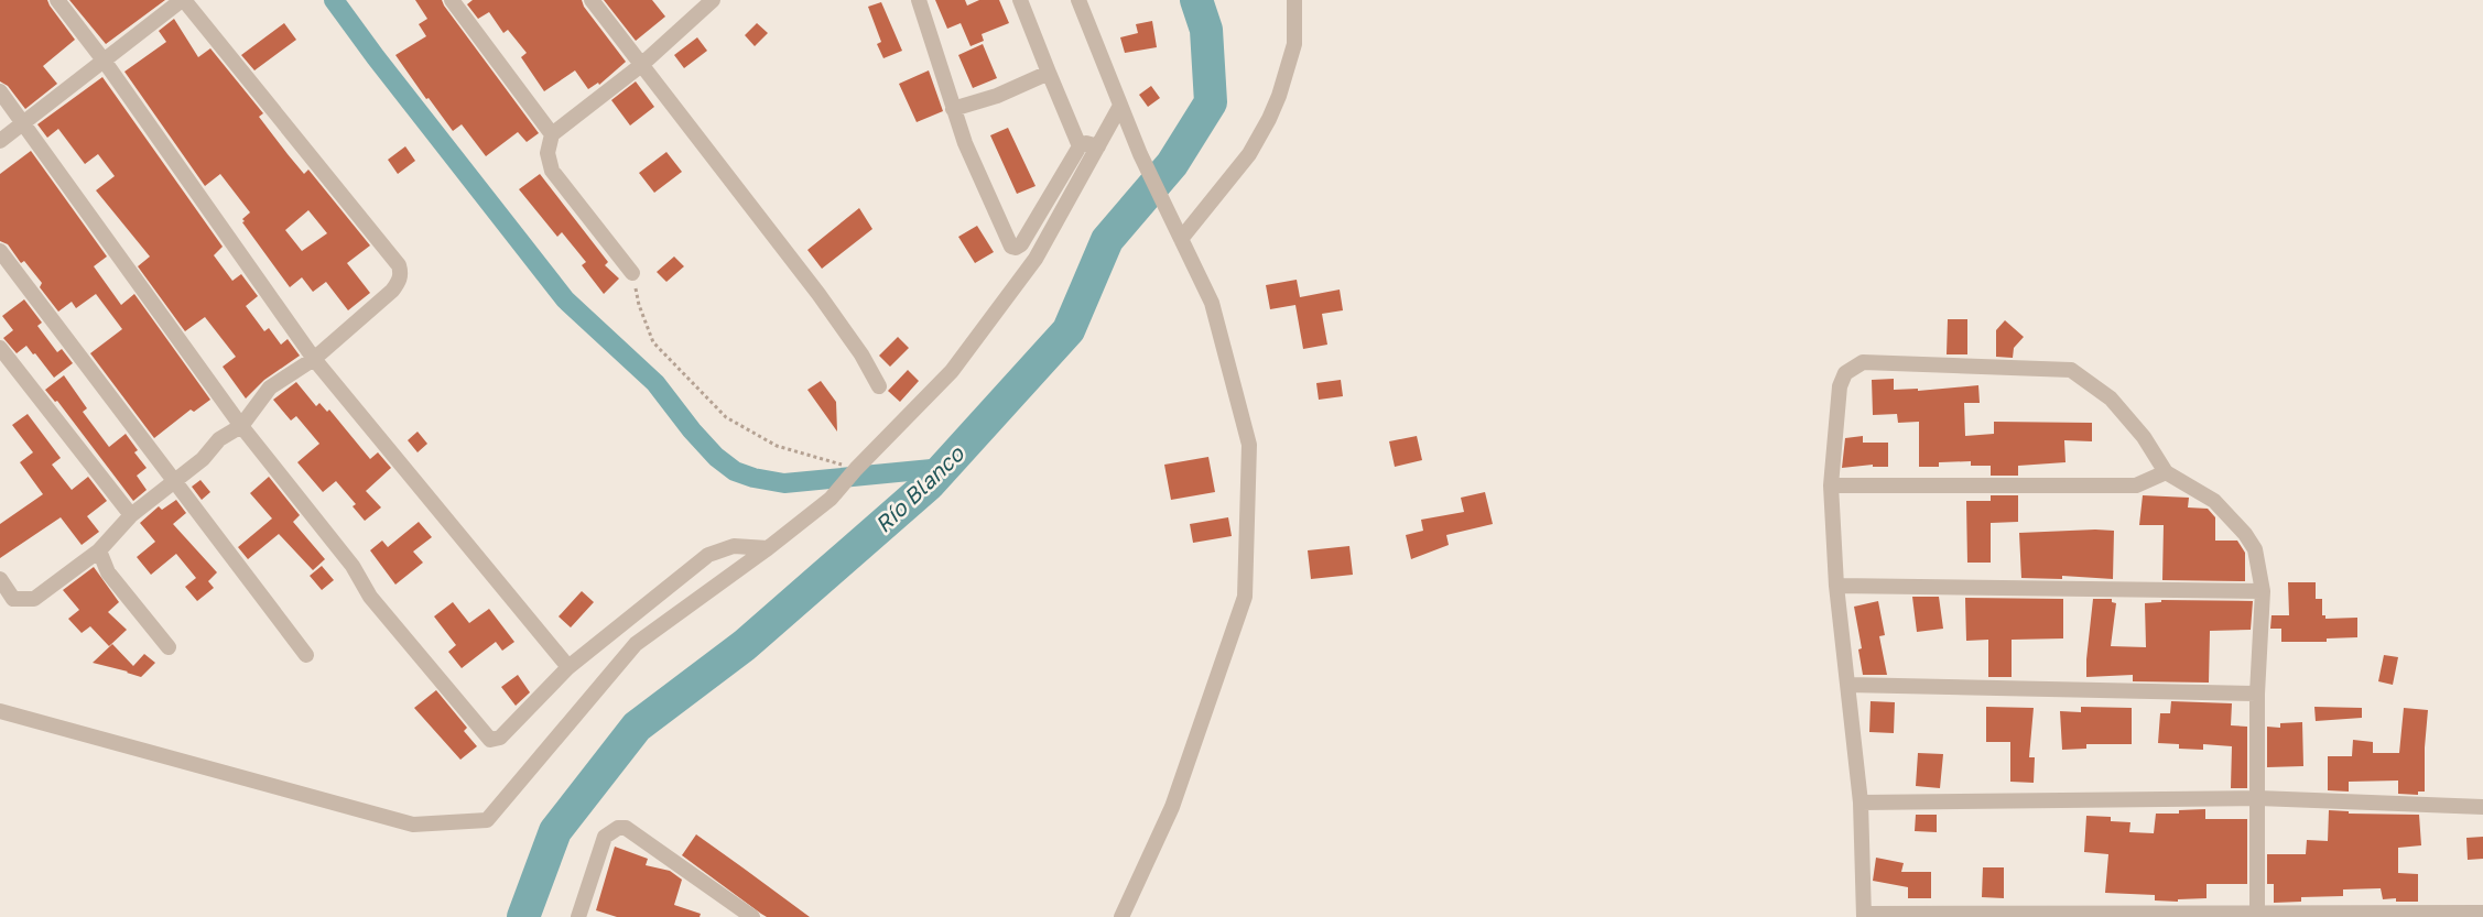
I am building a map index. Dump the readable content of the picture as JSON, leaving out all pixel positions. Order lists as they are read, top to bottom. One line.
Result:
{"water":["Río Blanco"]}
